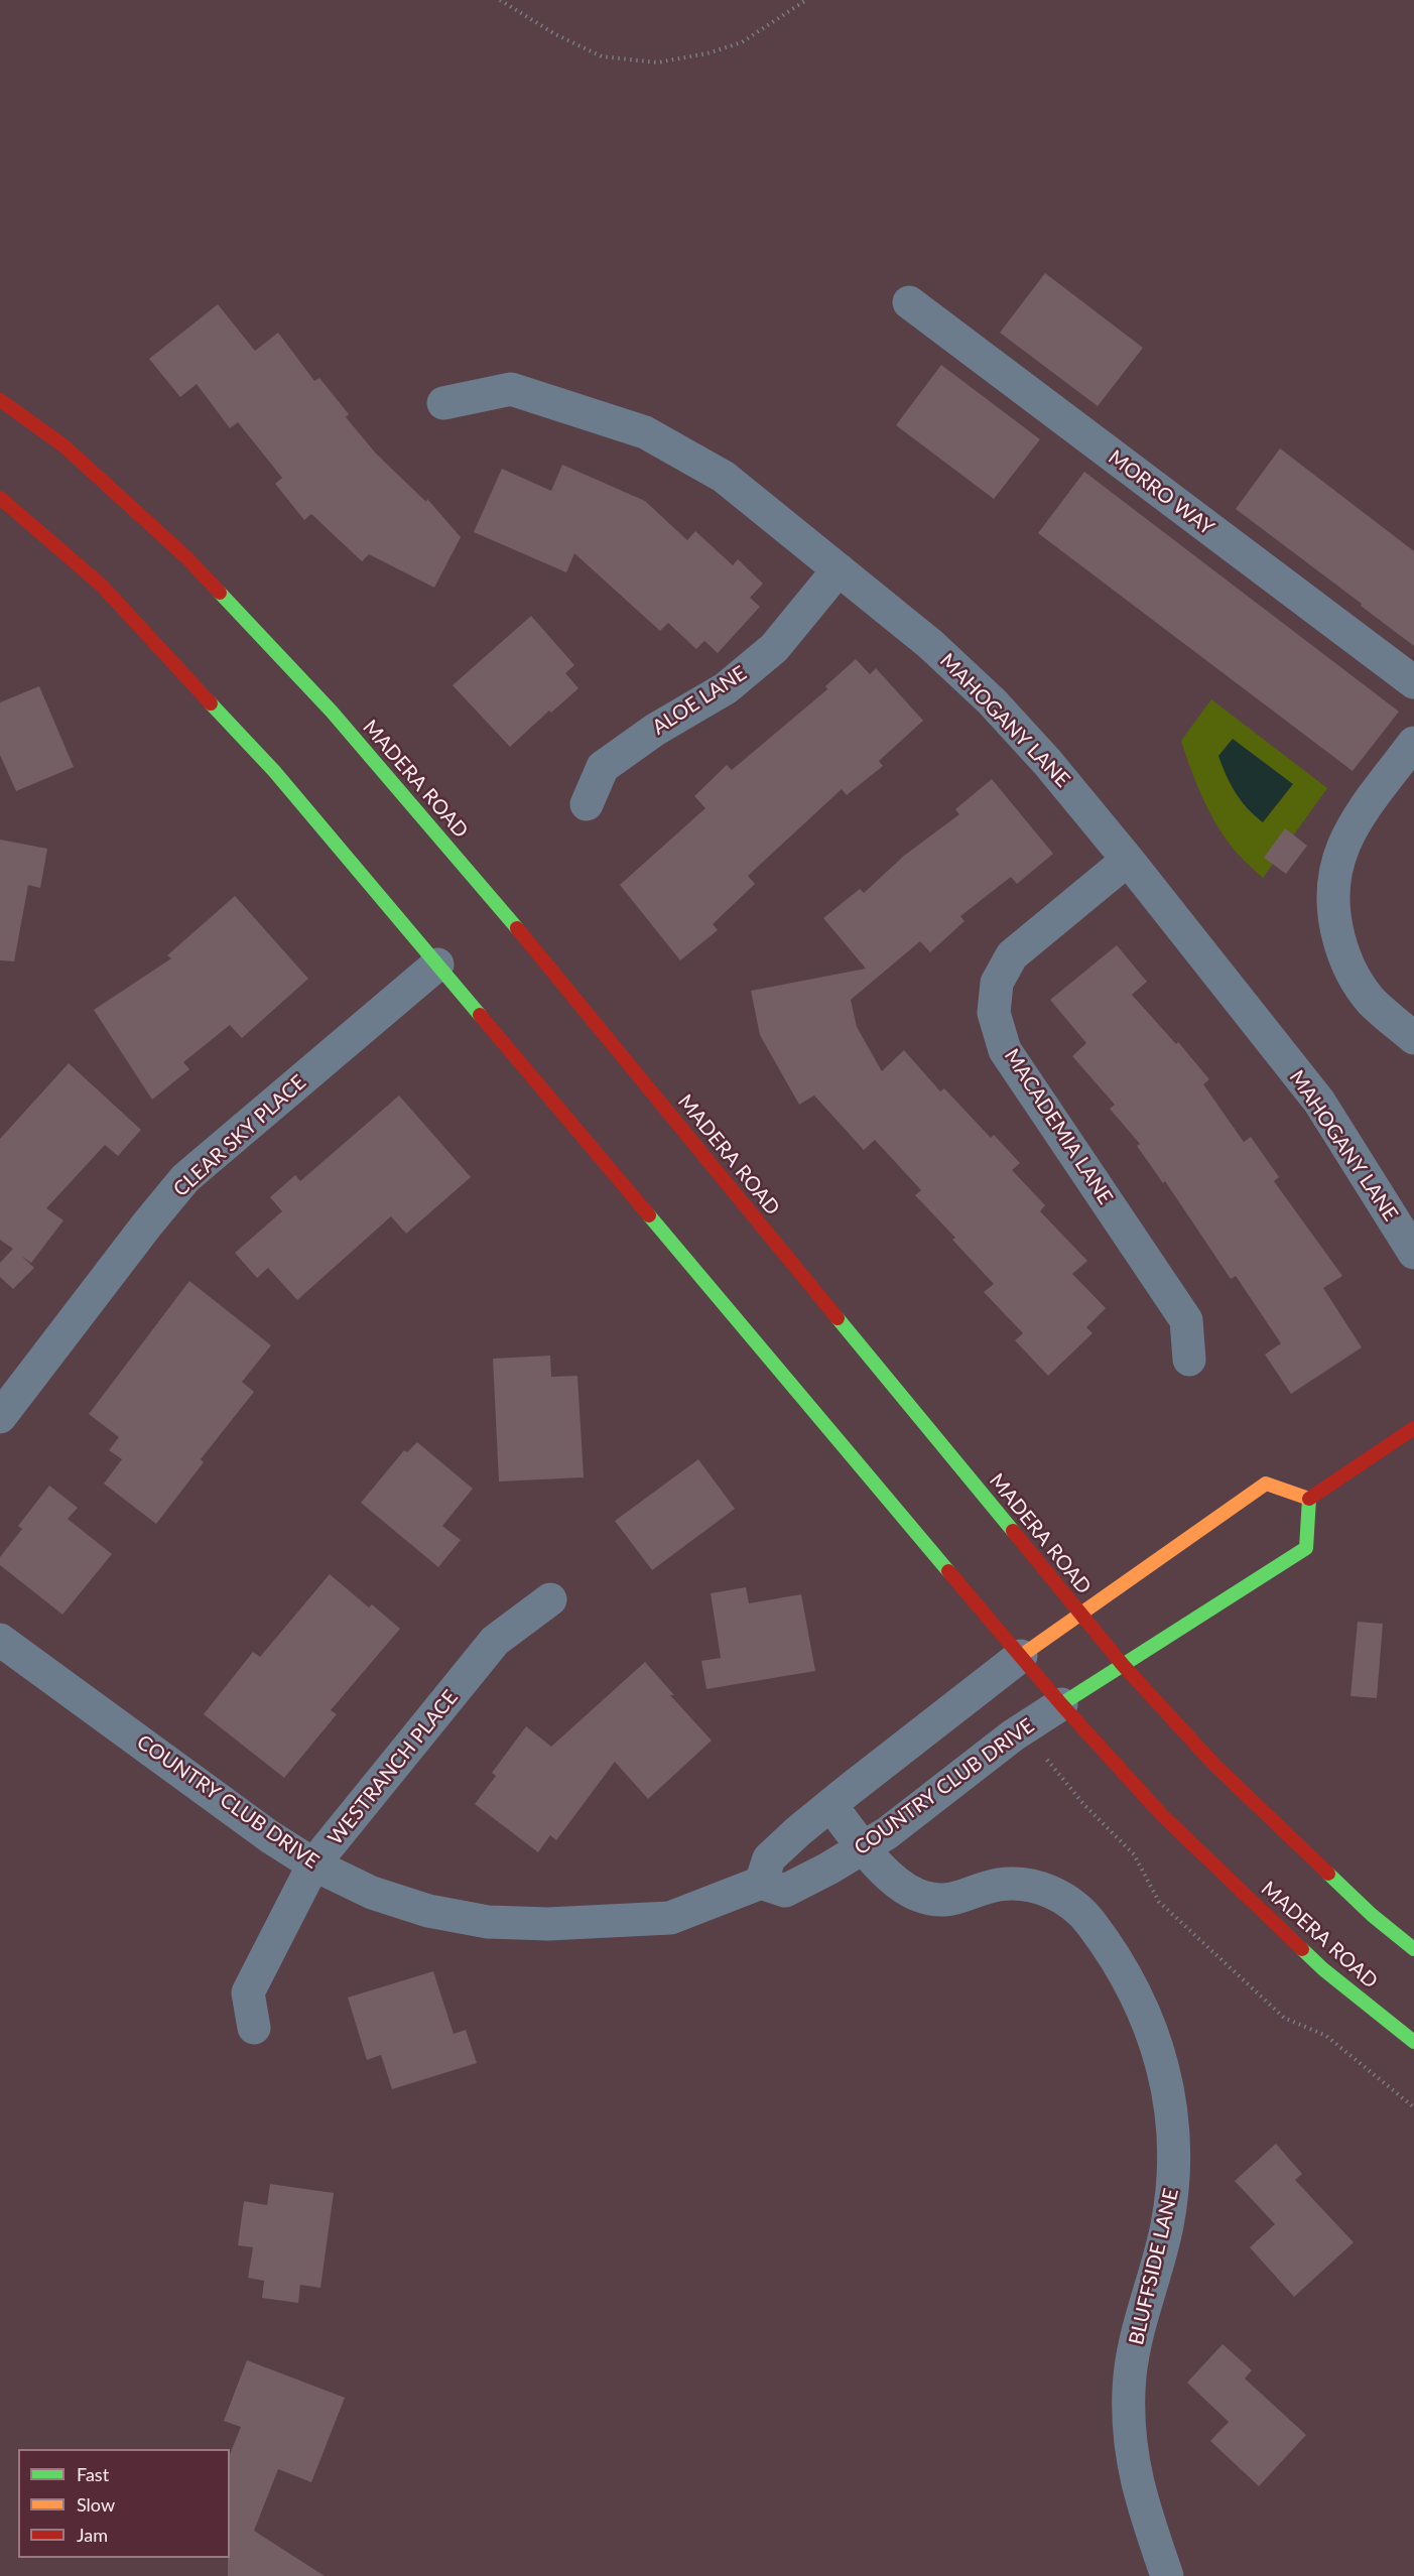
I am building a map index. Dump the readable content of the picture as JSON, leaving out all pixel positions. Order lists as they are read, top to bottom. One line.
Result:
{"streets":{"main road":["MADERA ROAD"],"street":["MORRO WAY","ALOE LANE","MAHOGANY LANE","MACADEMIA LANE","CLEAR SKY PLACE","WESTRANCH PLACE","COUNTRY CLUB DRIVE","BLUFFSIDE LANE"]},"crossings":[["ALOE LANE","MAHOGANY LANE"],["MAHOGANY LANE","MACADEMIA LANE"],["MADERA ROAD","CLEAR SKY PLACE"],["MADERA ROAD","COUNTRY CLUB DRIVE"],["WESTRANCH PLACE","COUNTRY CLUB DRIVE"],["COUNTRY CLUB DRIVE","BLUFFSIDE LANE"]],"legend":["Fast","Slow","Jam"]}
